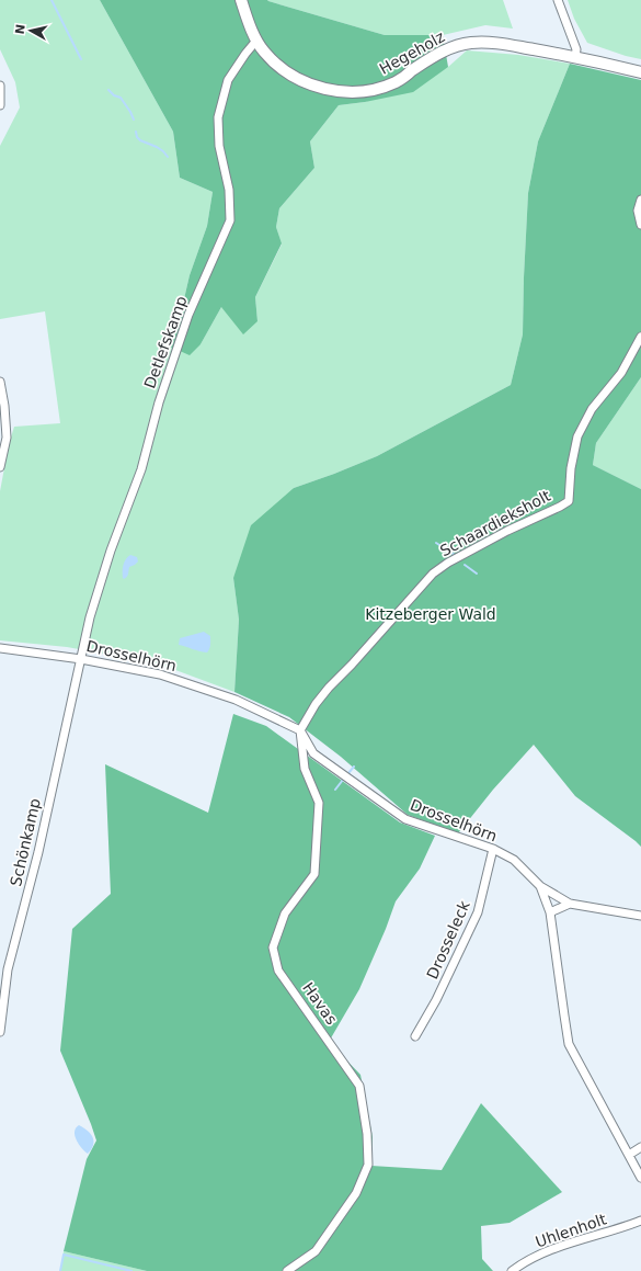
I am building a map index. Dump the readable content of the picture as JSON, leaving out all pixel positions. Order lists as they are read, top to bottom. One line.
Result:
{"streets":{"street":["Hegeholz","Detlefskamp","Schaardieksholt","Drosselhörn","Schönkamp","Drosseleck","Havas","Uhlenholt"]},"crossings":[["Hegeholz","Detlefskamp"],["Detlefskamp","Drosselhörn"],["Detlefskamp","Schönkamp"],["Schaardieksholt","Drosselhörn"],["Schaardieksholt","Havas"],["Drosselhörn","Schönkamp"],["Drosselhörn","Drosseleck"],["Drosselhörn","Havas"]],"parks":["Kitzeberger Wald"],"north":"left"}
